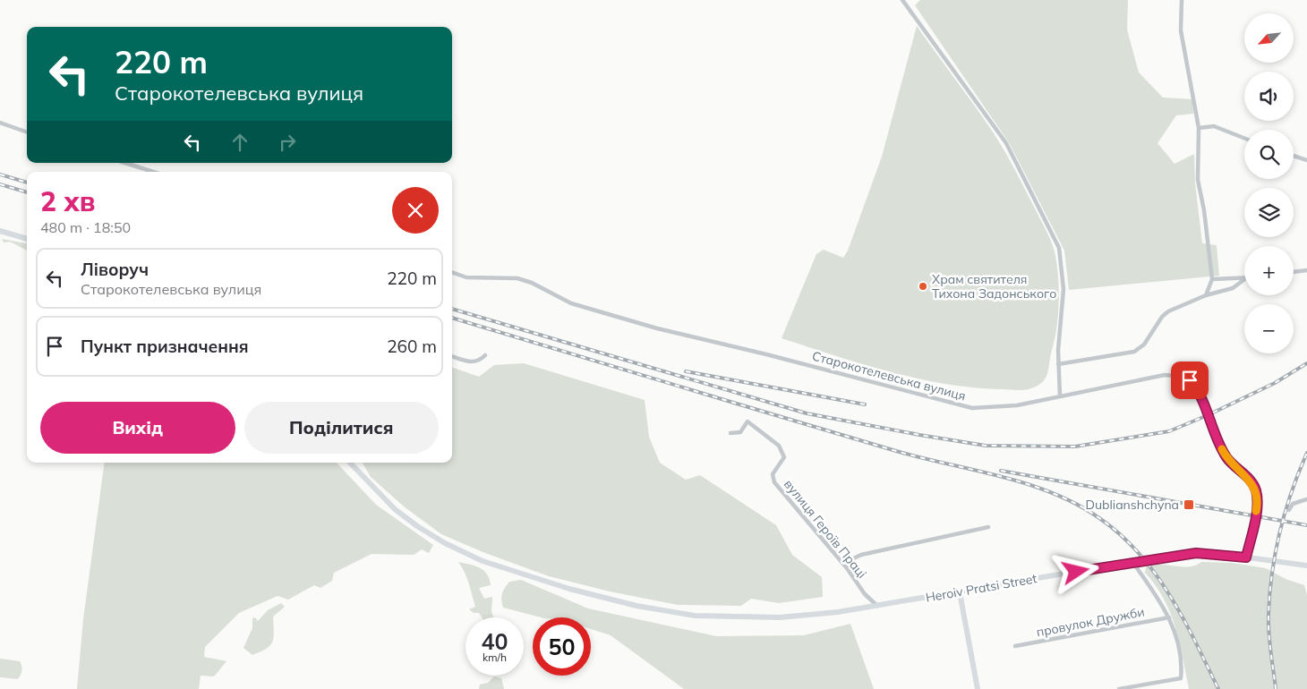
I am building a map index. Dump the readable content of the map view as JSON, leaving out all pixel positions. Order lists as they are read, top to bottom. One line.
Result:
{"streets":{"main road":["Heroiv Pratsi Street"],"street":["Старокотелевська вулиця","вулиця Героїв Праці","провулок Дружби"]},"crossings":[["Старокотелевська вулиця","Heroiv Pratsi Street"],["вулиця Героїв Праці","Heroiv Pratsi Street"]],"places":{"other":["Храм святителя Тихона Задонського"],"transit":["Dublianshchyna"]},"north":"bottom left","page":{"map_buttons":["+","−"],"turn":["220 m","Старокотелевська вулиця"],"heading":["2 хв","480 m · 18:50"],"list":[{"name":"Ліворуч","note":"Старокотелевська вулиця","value":"220 m"},{"name":"Пункт призначення","value":"260 m"}],"buttons":["Вихід","Поділитися"],"speed":"40 km/h","limit":"50"}}
